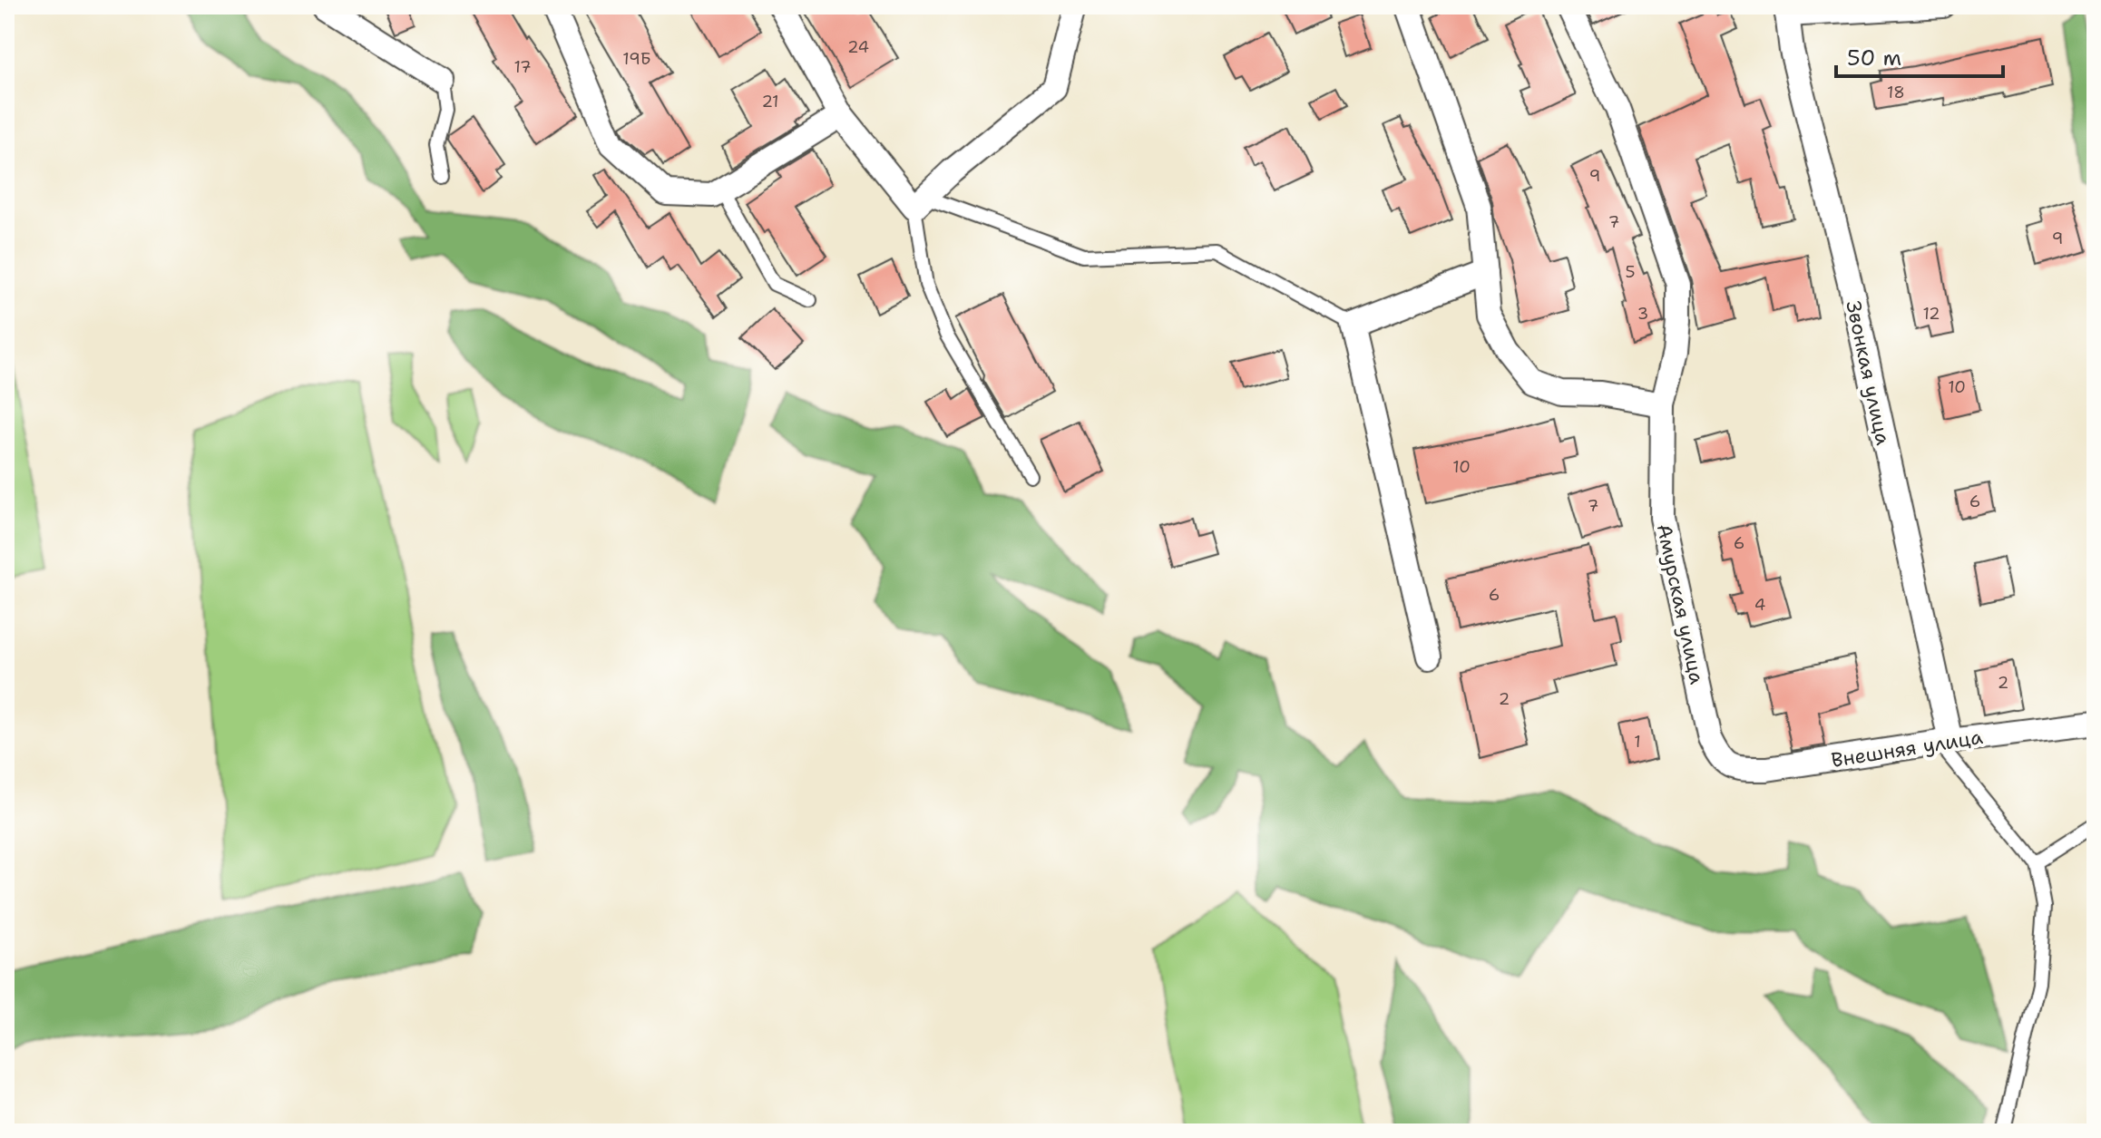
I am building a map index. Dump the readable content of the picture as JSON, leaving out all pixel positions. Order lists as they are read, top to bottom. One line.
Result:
{"streets":{"street":["Звонкая улица","Амурская улица","Внешняя улица"]},"crossings":[["Звонкая улица","Внешняя улица"],["Амурская улица","Внешняя улица"]],"house_numbers":["24","19Б","17","18","21","9","7","9","5","3","12","10","10","6","7","6","6","4","2","2","1"],"scale_bar":"50 m"}
